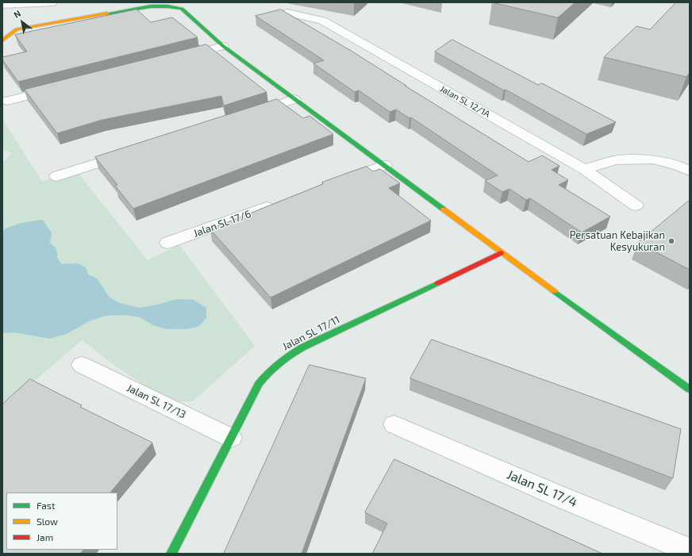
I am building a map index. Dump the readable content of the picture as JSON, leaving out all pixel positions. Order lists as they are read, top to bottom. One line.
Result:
{"streets":{"street":["Jalan SL 12/1A","Jalan SL 17/6","Jalan SL 17/11","Jalan SL 17/13","Jalan SL 17/4"]},"crossings":[["Jalan SL 17/11","Jalan SL 17/13"]],"places":["Persatuan Kebajikan Kesyukuran"],"legend":["Fast","Slow","Jam"],"north":"top left"}
